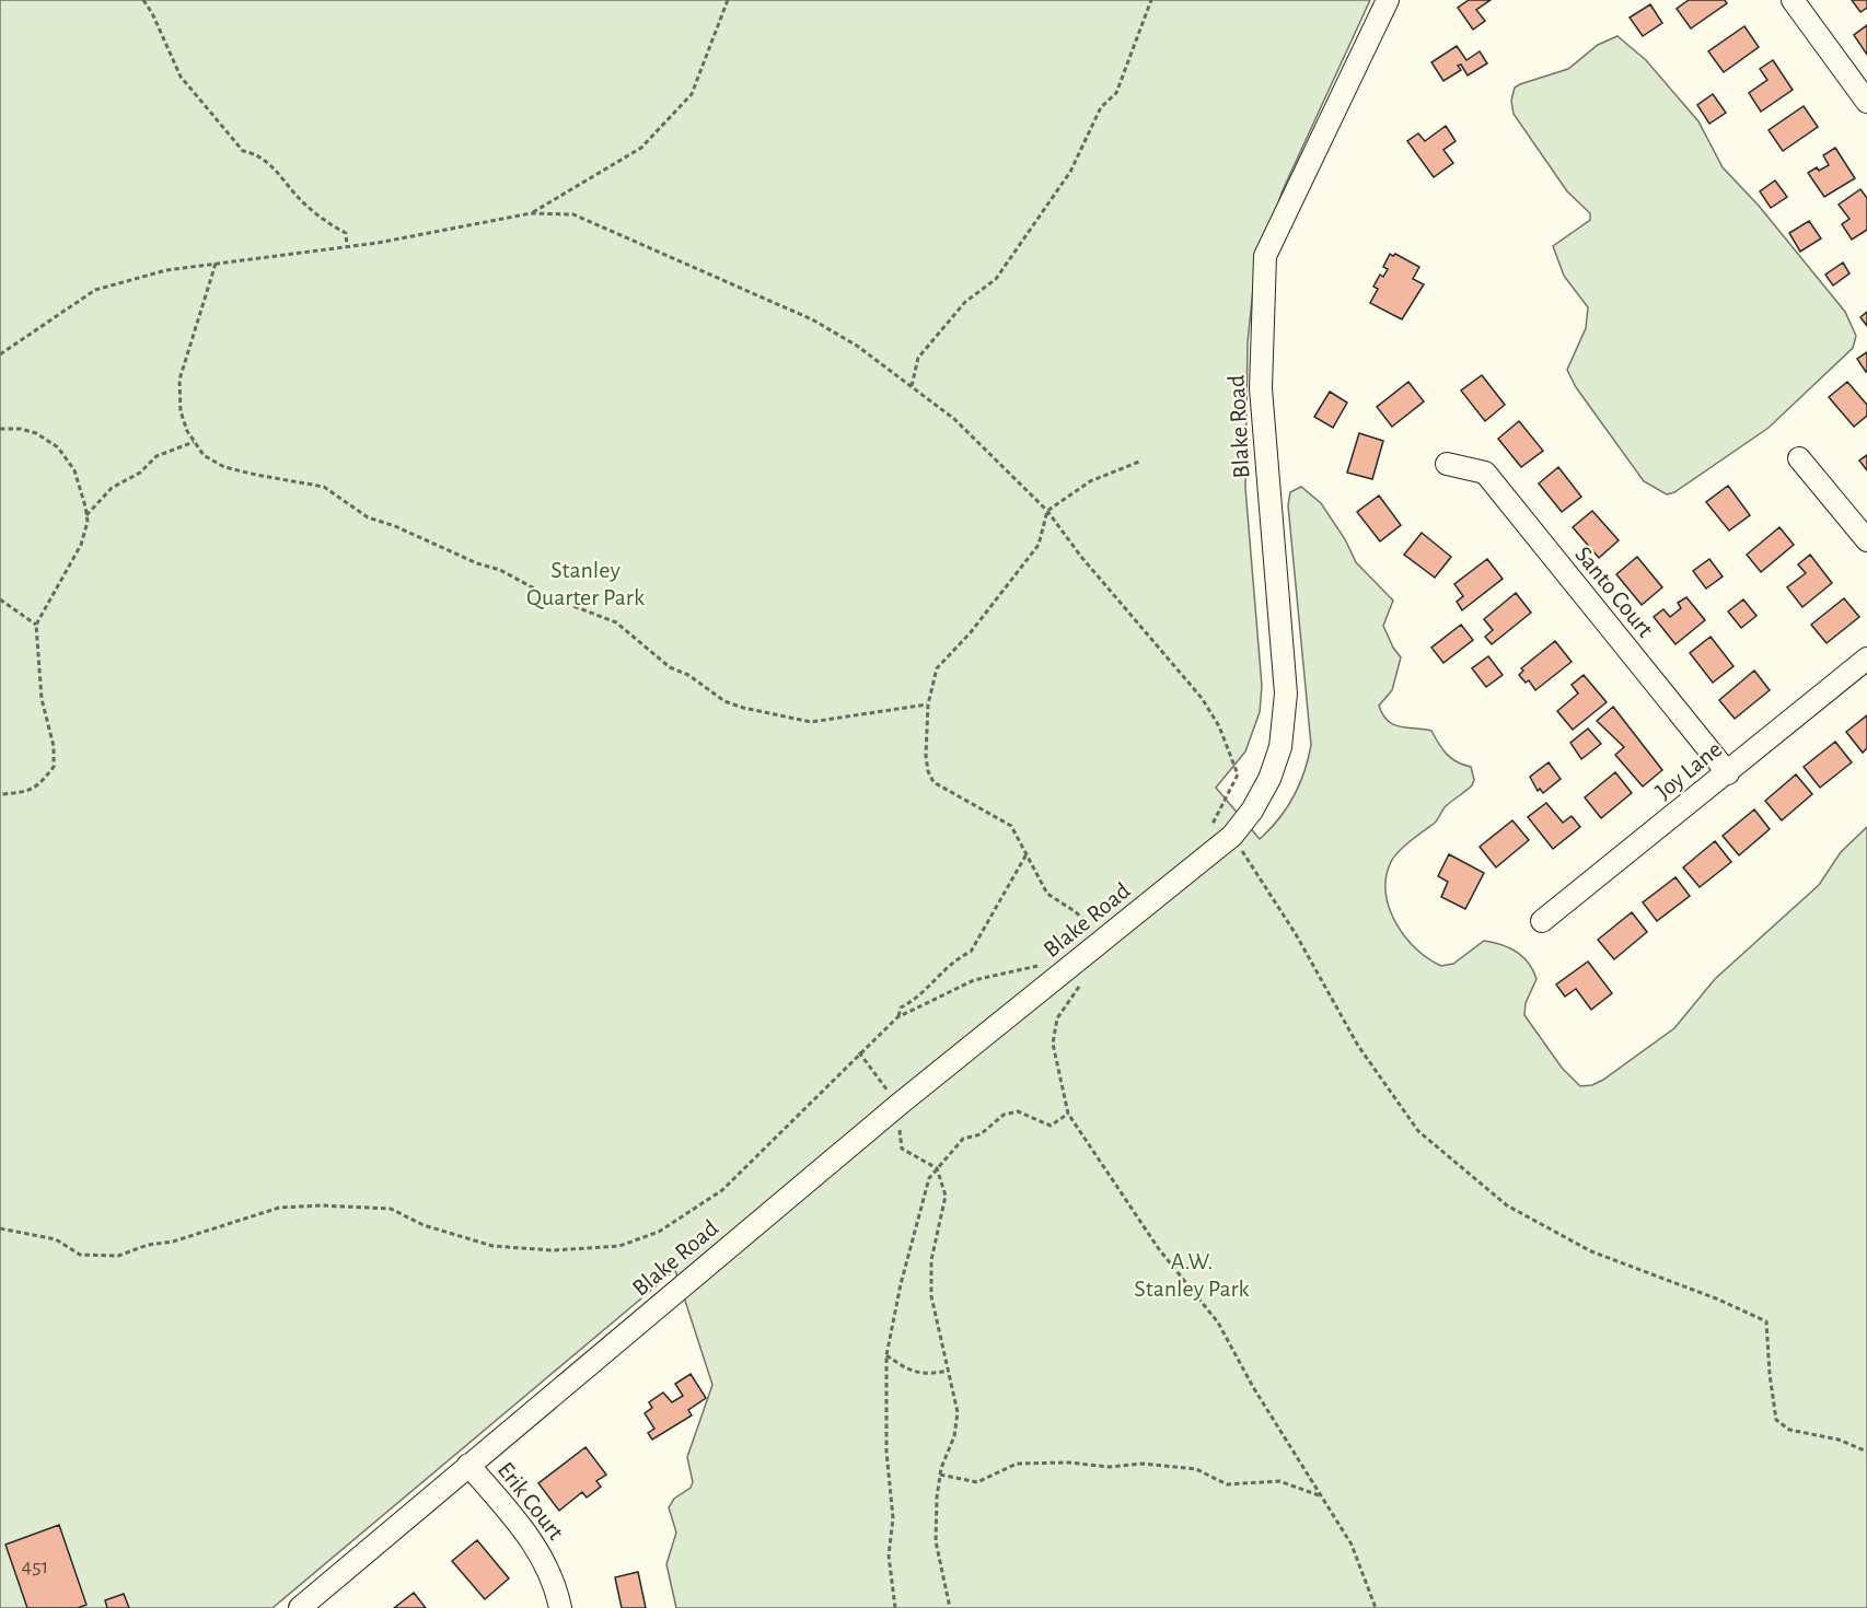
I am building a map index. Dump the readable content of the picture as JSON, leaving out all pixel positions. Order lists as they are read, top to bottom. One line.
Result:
{"streets":{"street":["Blake Road","Santo Court","Joy Lane","Erik Court"]},"crossings":[["Blake Road","Erik Court"],["Santo Court","Joy Lane"]],"parks":["Stanley Quarter Park","A.W. Stanley Park"],"house_numbers":["451"]}
